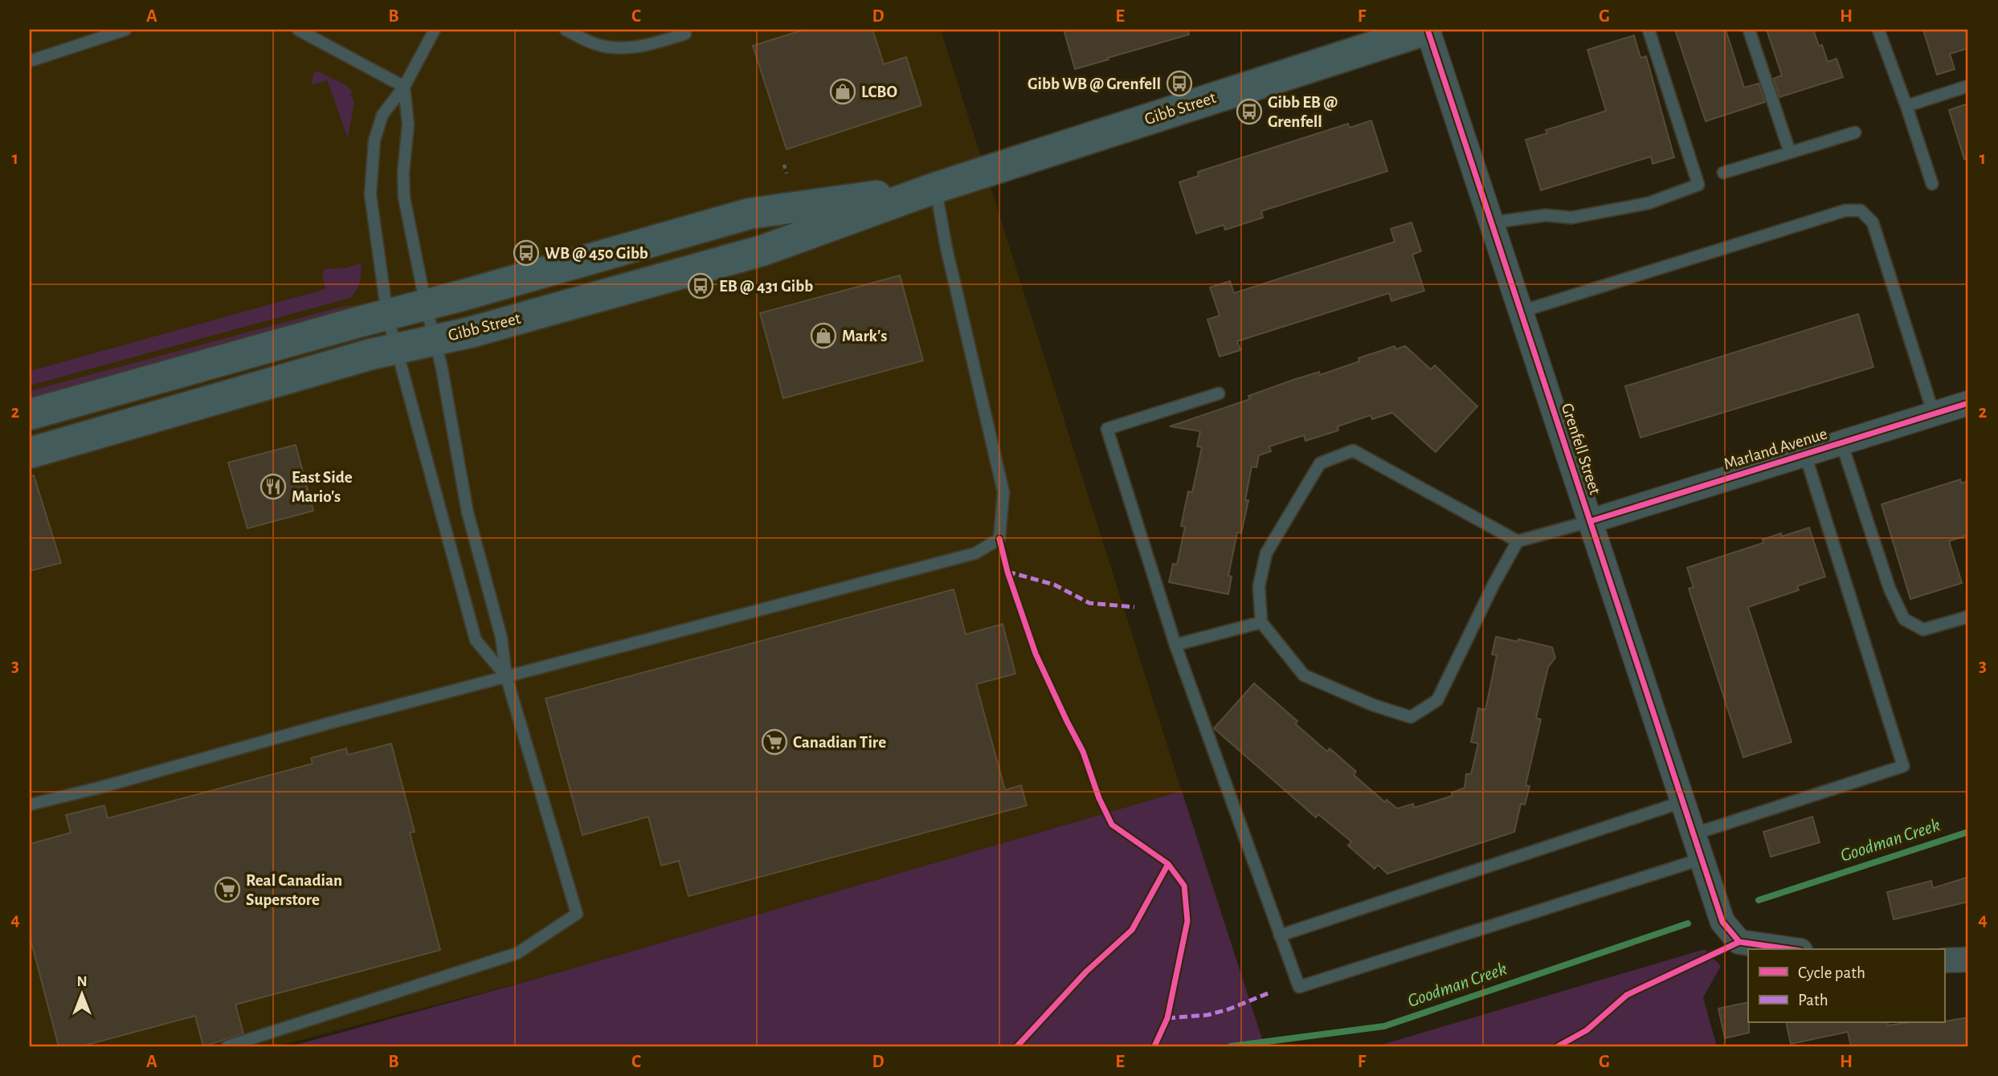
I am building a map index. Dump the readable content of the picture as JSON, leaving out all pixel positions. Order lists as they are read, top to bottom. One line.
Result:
{"streets":{"main road":["Gibb Street"],"street":["Grenfell Street","Marland Avenue"]},"crossings":[["Gibb Street","Grenfell Street"],["Grenfell Street","Marland Avenue"]],"water":["Goodman Creek"],"places":{"bus stop":["Gibb WB @ Grenfell","Gibb EB @ Grenfell","WB @ 450 Gibb","EB @ 431 Gibb"],"shop":["LCBO","Mark's"],"restaurant":["East Side Mario's"],"supermarket":["Canadian Tire","Real Canadian Superstore"]},"legend":["Cycle path","Path"],"north":"top","grid":{"columns":["A","B","C","D","E","F","G","H"],"rows":["1","2","3","4"]}}
